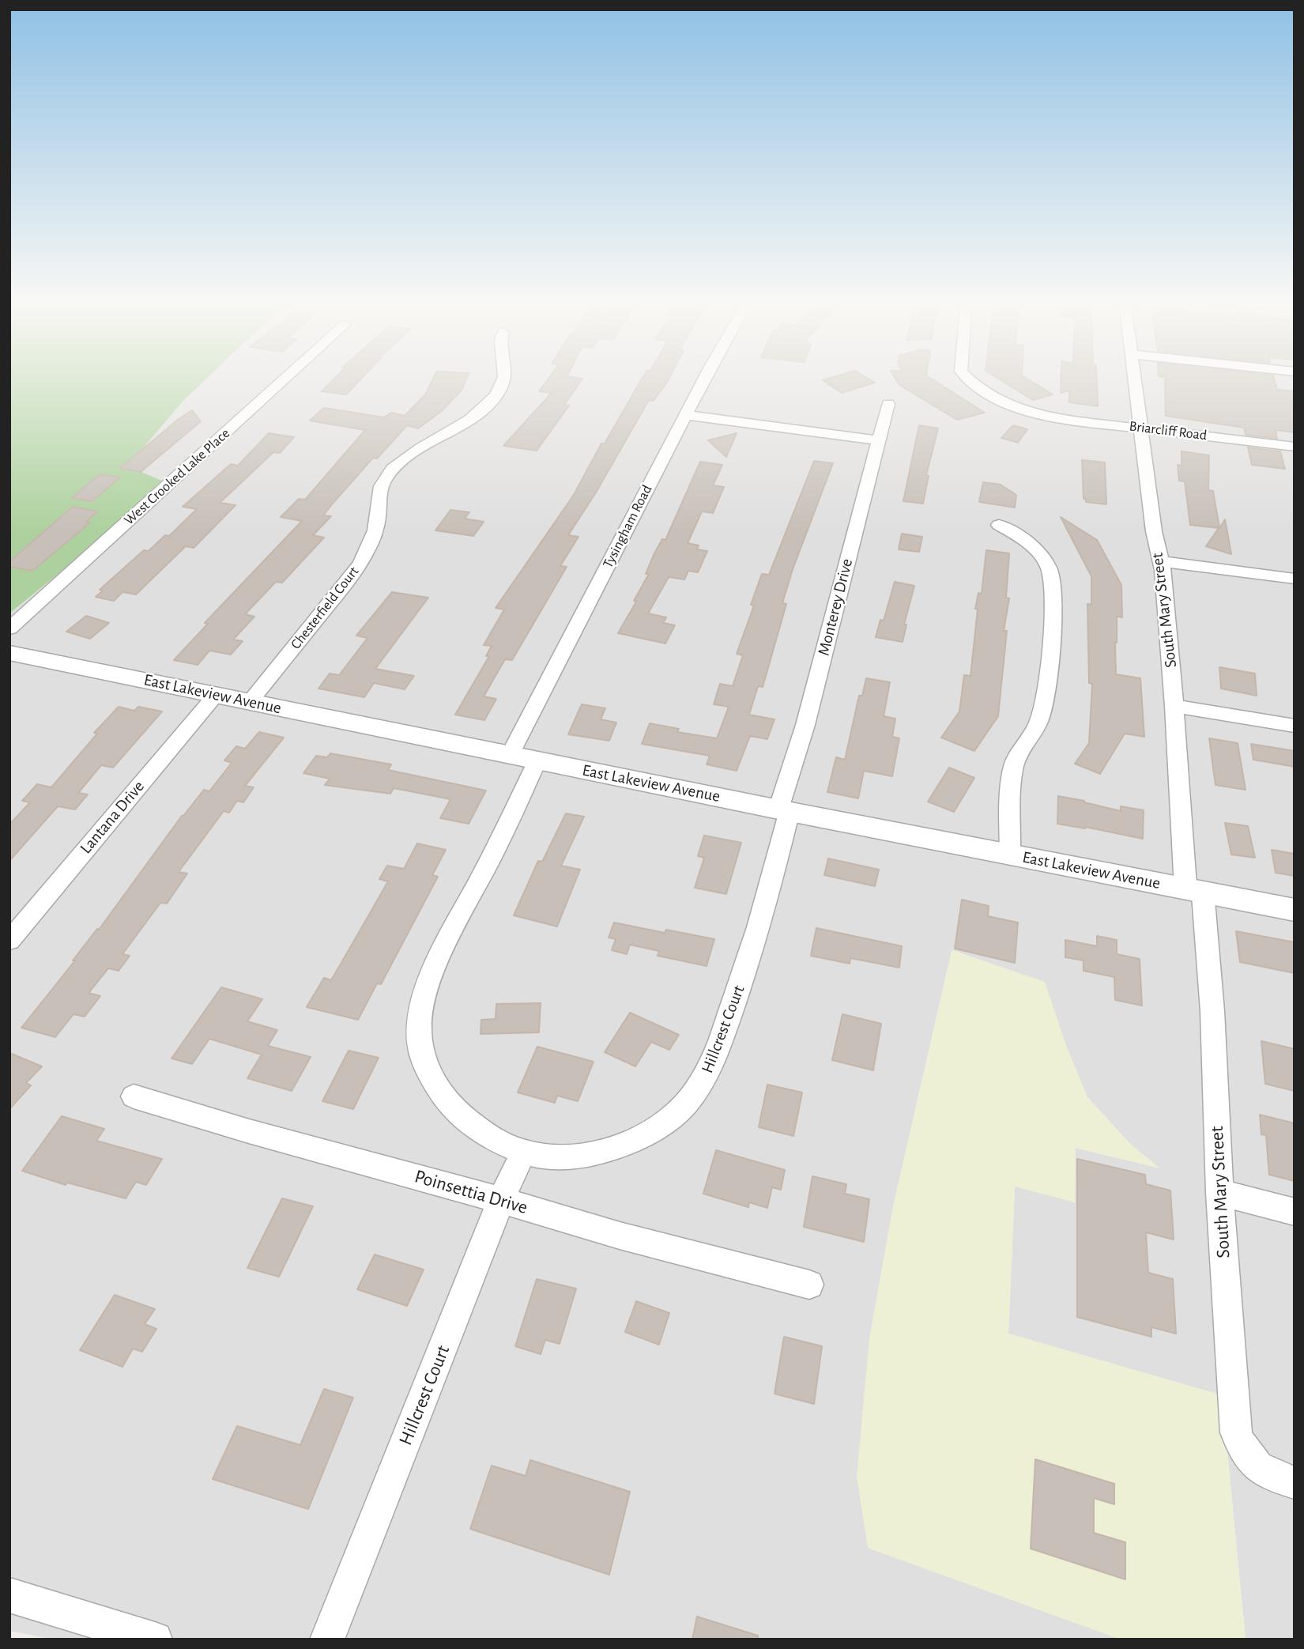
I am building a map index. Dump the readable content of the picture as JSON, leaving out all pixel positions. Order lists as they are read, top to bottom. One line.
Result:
{"streets":{"street":["Briarcliff Road","West Crooked Lake Place","Tysingham Road","Monterey Drive","Chesterfield Court","South Mary Street","East Lakeview Avenue","Lantana Drive","Hillcrest Court","Poinsettia Drive"]},"crossings":[["Briarcliff Road","South Mary Street"],["Tysingham Road","East Lakeview Avenue"],["Monterey Drive","East Lakeview Avenue"],["Monterey Drive","Hillcrest Court"],["Chesterfield Court","East Lakeview Avenue"],["South Mary Street","East Lakeview Avenue"],["East Lakeview Avenue","Lantana Drive"],["East Lakeview Avenue","Hillcrest Court"],["Hillcrest Court","Poinsettia Drive"]]}
